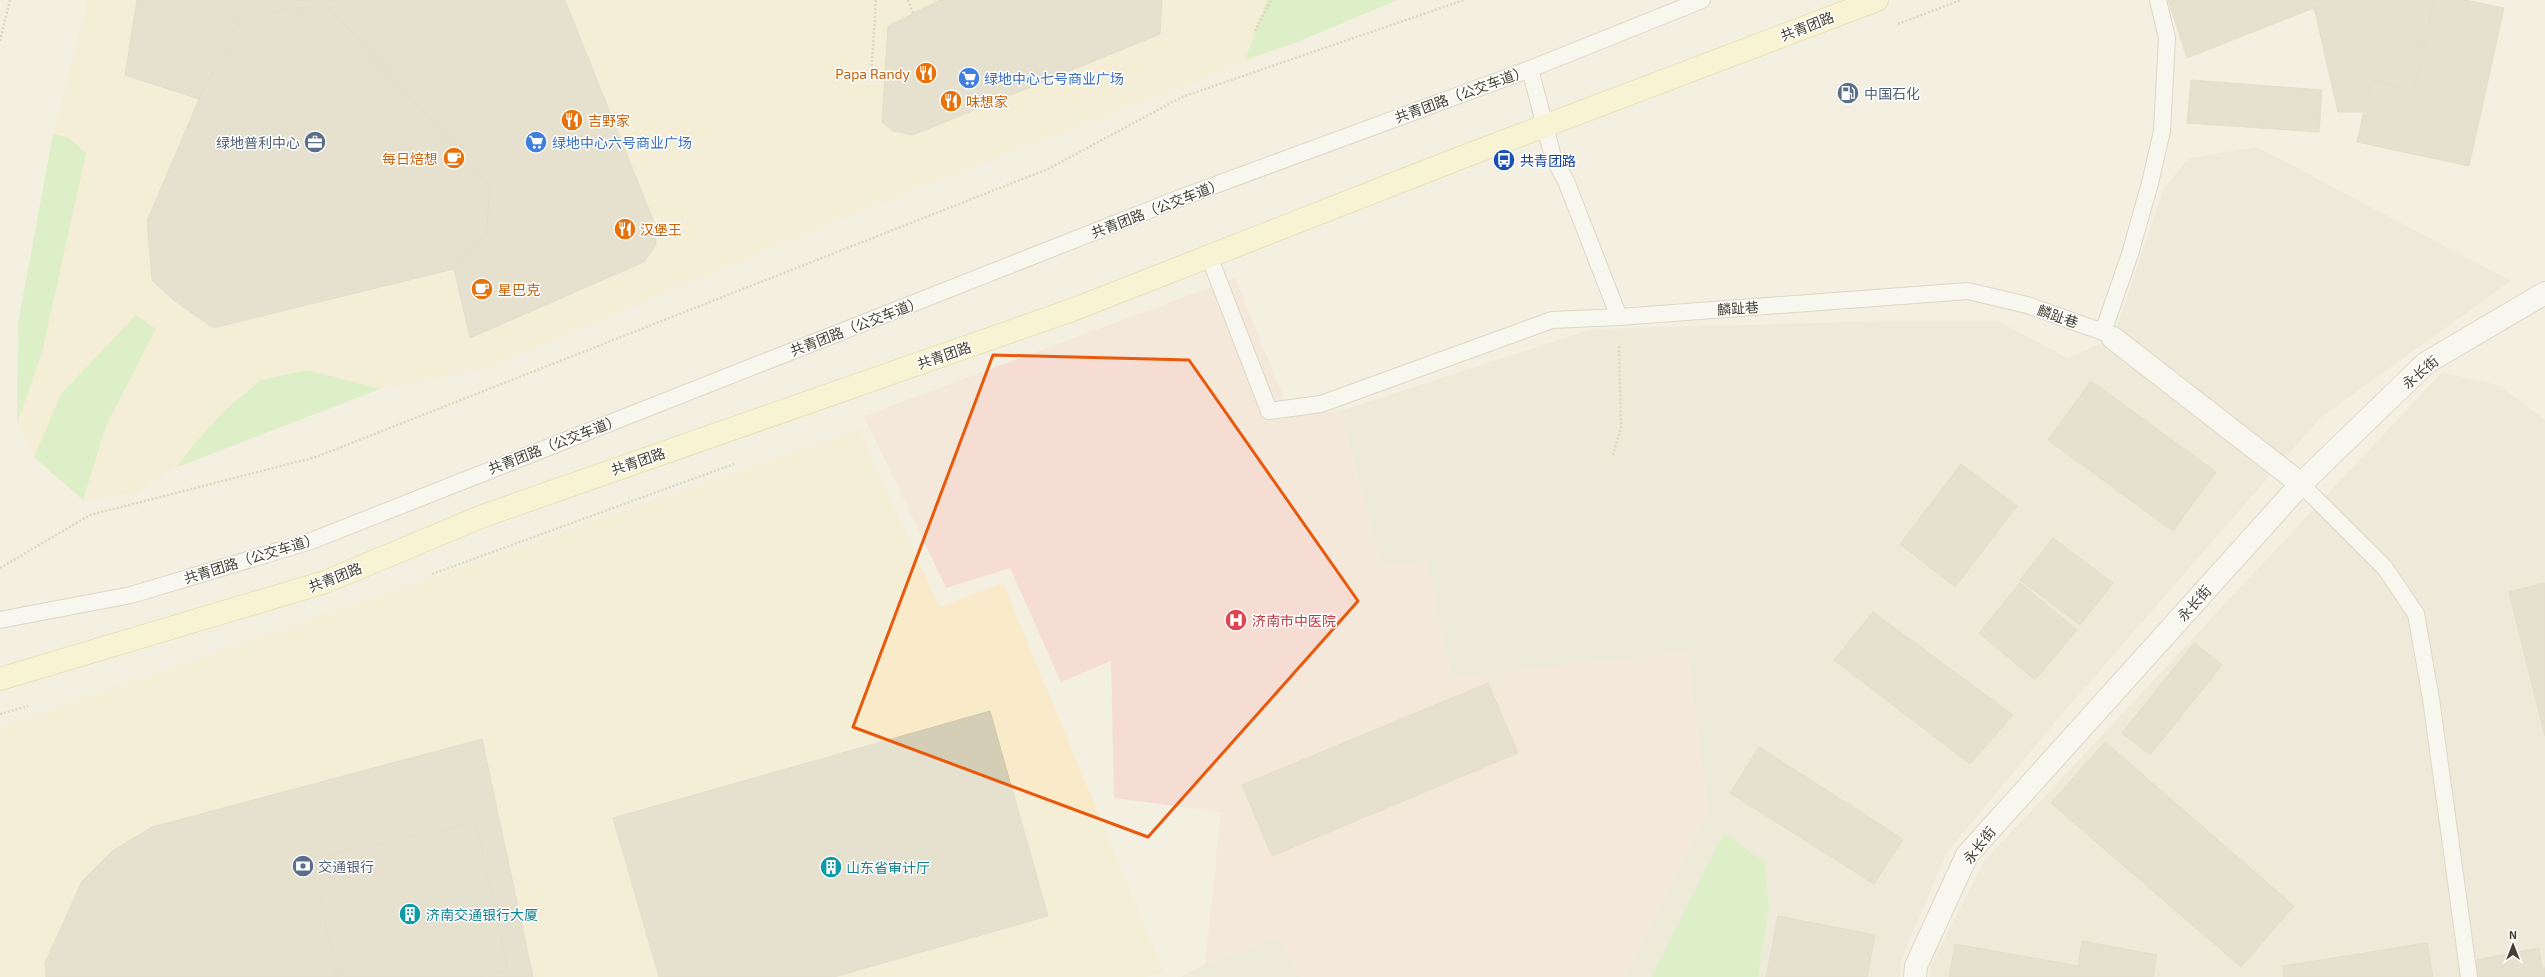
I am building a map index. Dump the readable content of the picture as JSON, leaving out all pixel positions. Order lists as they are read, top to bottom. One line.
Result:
{"streets":{"main road":["共青团路"],"street":["永长街"],"lane":["共青团路（公交车道）","麟趾巷"]},"crossings":[["共青团路","麟趾巷"]],"places":{"restaurant":["Papa Randy","味想家","吉野家","汉堡王"],"supermarket":["绿地中心七号商业广场","绿地中心六号商业广场"],"fuel station":["中国石化"],"office":["绿地普利中心"],"cafe":["每日焙想","星巴克"],"bus stop":["共青团路"],"hospital":["济南市中医院"],"bank":["交通银行"],"building":["山东省审计厅","济南交通银行大厦"]},"north":"top"}
